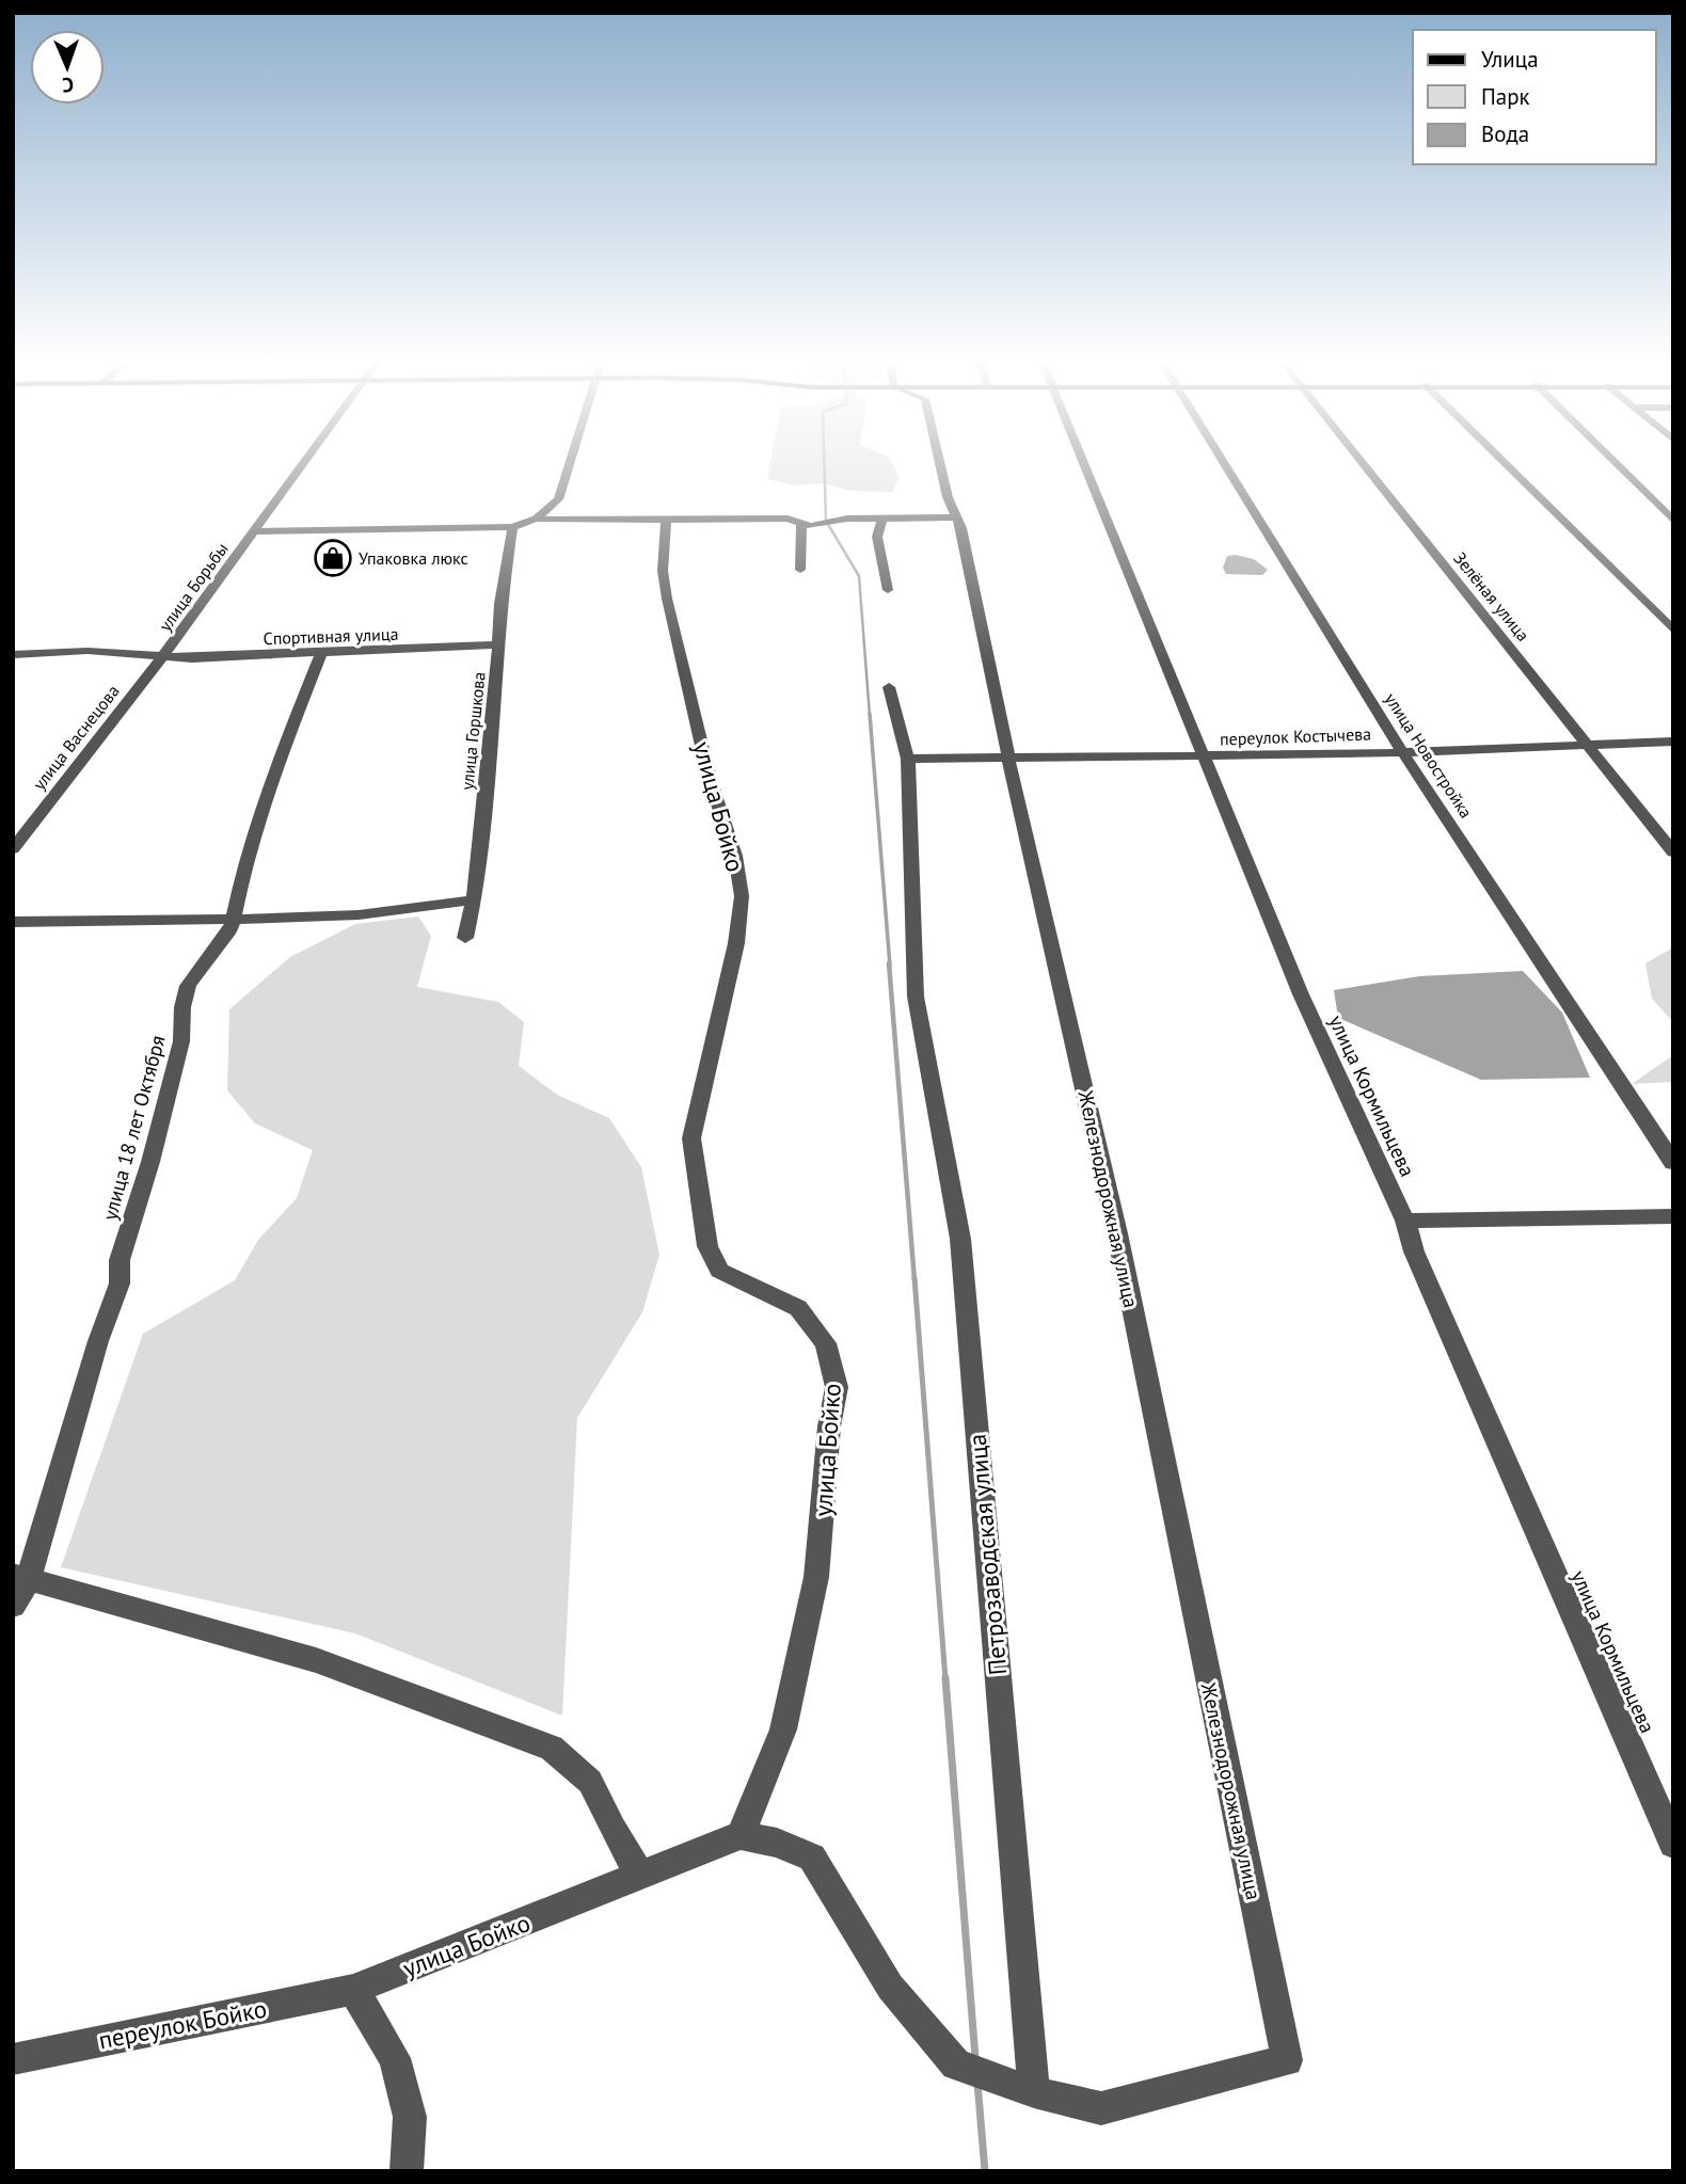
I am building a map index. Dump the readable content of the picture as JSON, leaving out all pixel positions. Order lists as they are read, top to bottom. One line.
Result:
{"streets":{"street":["улица Борьбы","Зелёная улица","Спортивная улица","улица Горшкова","переулок Костычева","улица Васнецова","улица Новостройка","улица Бойко","улица Кормильцева","улица 18 лет Октября","Железнодорожная улица","Петрозаводская улица","переулок Бойко"]},"crossings":[["улица Борьбы","Спортивная улица"],["улица Борьбы","улица Васнецова"],["Зелёная улица","переулок Костычева"],["Спортивная улица","улица Горшкова"],["Спортивная улица","улица Васнецова"],["Спортивная улица","улица 18 лет Октября"],["переулок Костычева","улица Новостройка"],["переулок Костычева","улица Кормильцева"],["переулок Костычева","Железнодорожная улица"],["переулок Костычева","Петрозаводская улица"],["улица Бойко","переулок Бойко"],["Железнодорожная улица","Петрозаводская улица"]],"places":{"shop":["Упаковка люкс"]},"legend":["Улица","Парк","Вода"],"north":"bottom"}
